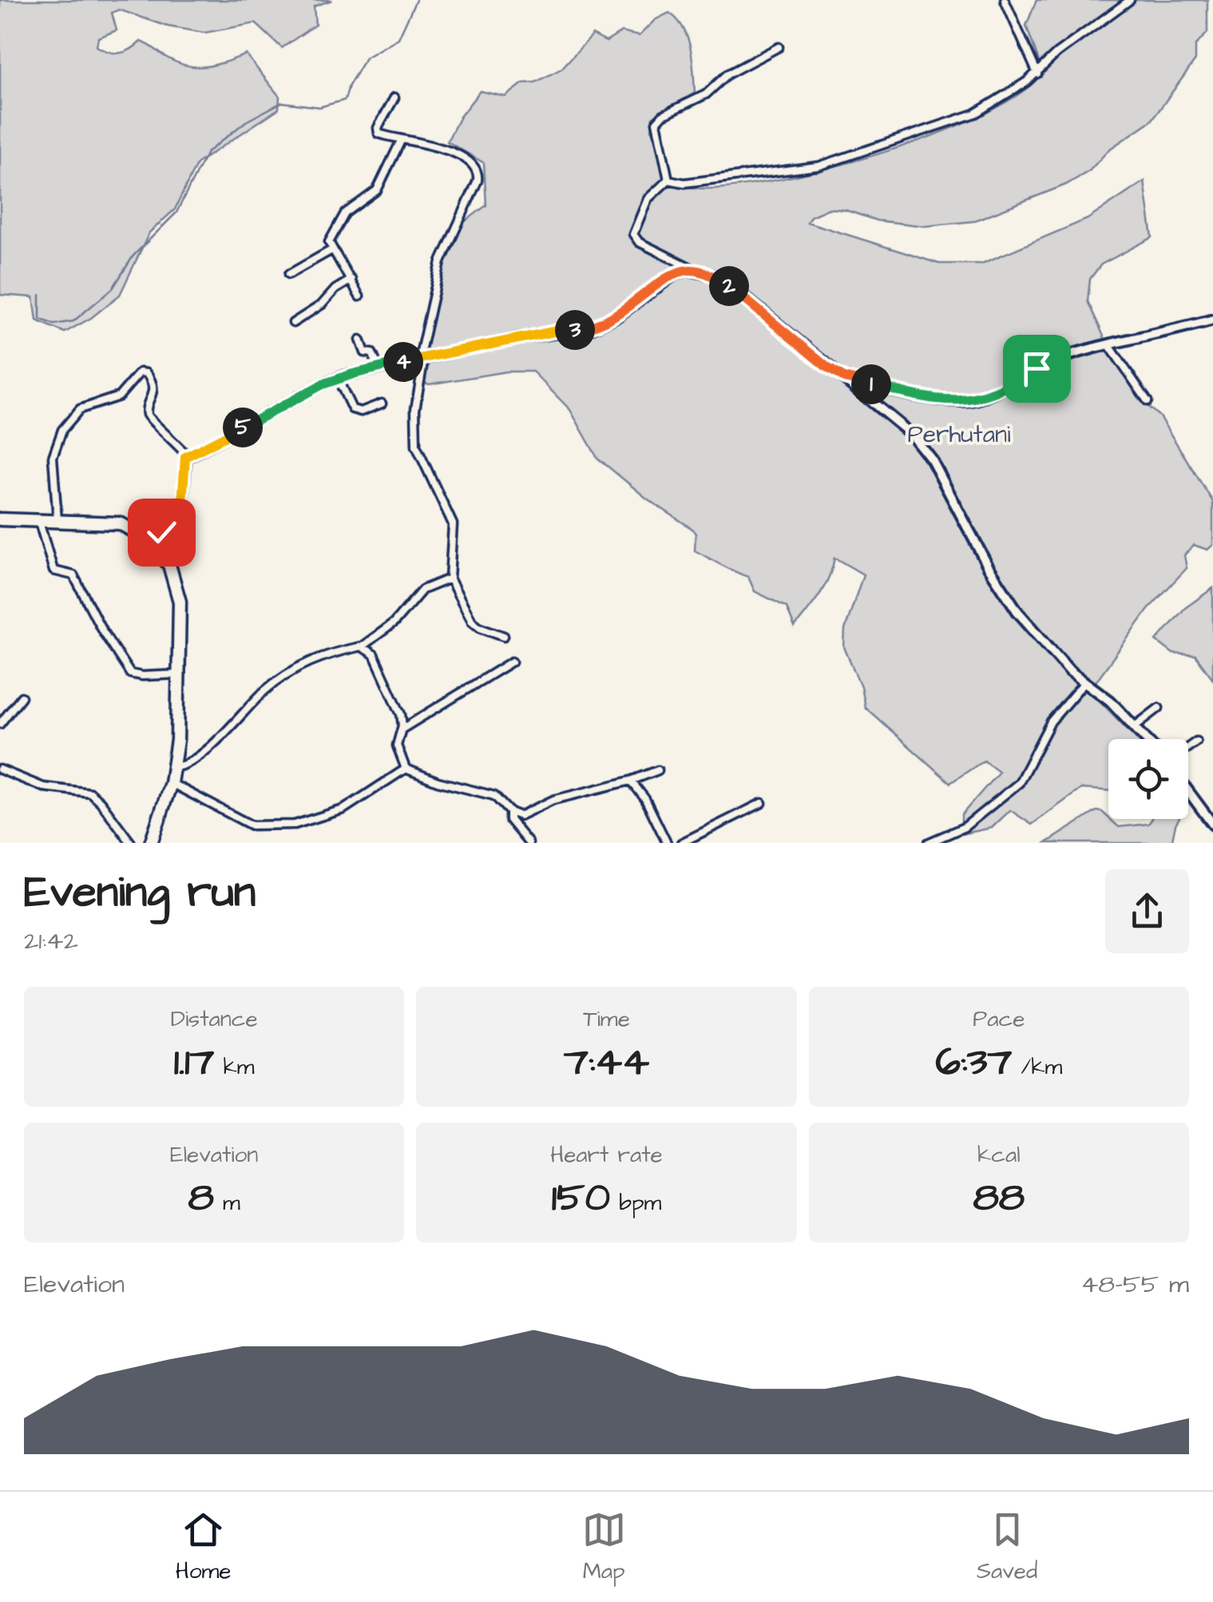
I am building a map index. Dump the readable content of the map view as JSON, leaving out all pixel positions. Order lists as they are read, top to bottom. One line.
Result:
{"parks":["Perhutani"],"page":{"pins":["2","3","4","1","5"],"heading":["Evening run","21:42"],"stats":[["Distance","1.17 km"],["Time","7:44"],["Pace","6:37 /km"],["Elevation","8 m"],["Heart rate","150 bpm"],["kcal","88"]],"chart":["Elevation","48–55 m"],"tabs":["Home","Map","Saved"]}}
